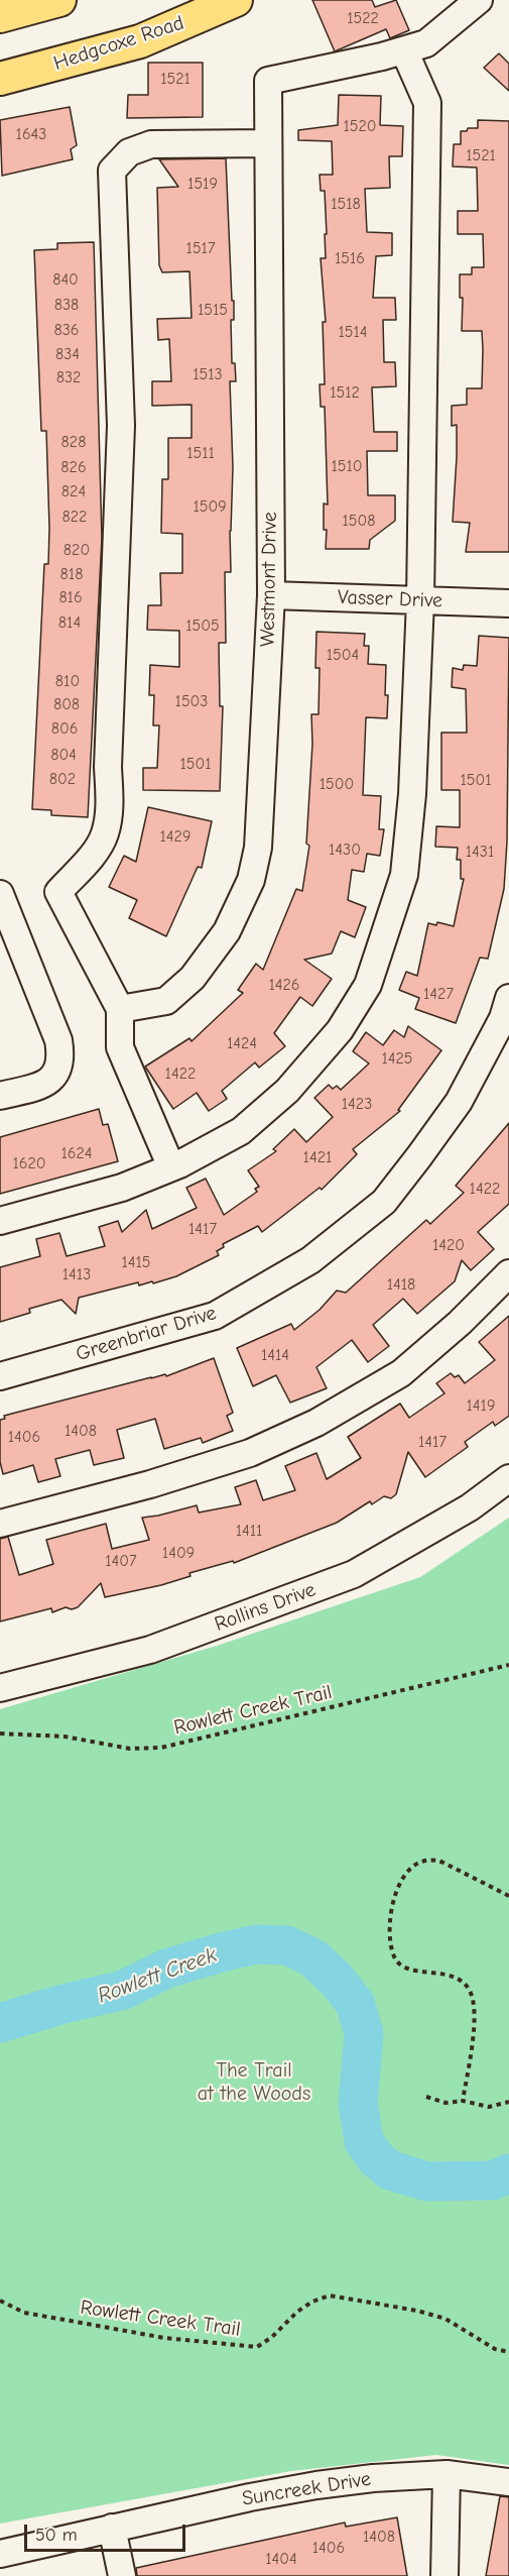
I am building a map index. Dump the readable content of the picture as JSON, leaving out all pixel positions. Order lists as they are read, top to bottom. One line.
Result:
{"streets":{"main road":["Hedgcoxe Road"],"street":["Westmont Drive","Vasser Drive","Greenbriar Drive","Rollins Drive","Suncreek Drive"],"path":["Rowlett Creek Trail"]},"crossings":[["Westmont Drive","Vasser Drive"]],"water":["Rowlett Creek"],"parks":["The Trail at the Woods"],"house_numbers":["1522","1521","1520","1643","1521","1519","1518","1517","1516","840","838","1515","836","1514","834","1513","832","1512","828","1511","1510","826","824","1509","822","1508","820","818","816","814","1505","1504","810","1503","808","806","804","1501","802","1501","1500","1429","1430","1431","1426","1427","1424","1425","1422","1423","1624","1421","1620","1422","1417","1420","1415","1413","1418","1414","1419","1408","1406","1417","1411","1409","1407","1408","1406","1404"],"scale_bar":"50 m"}
